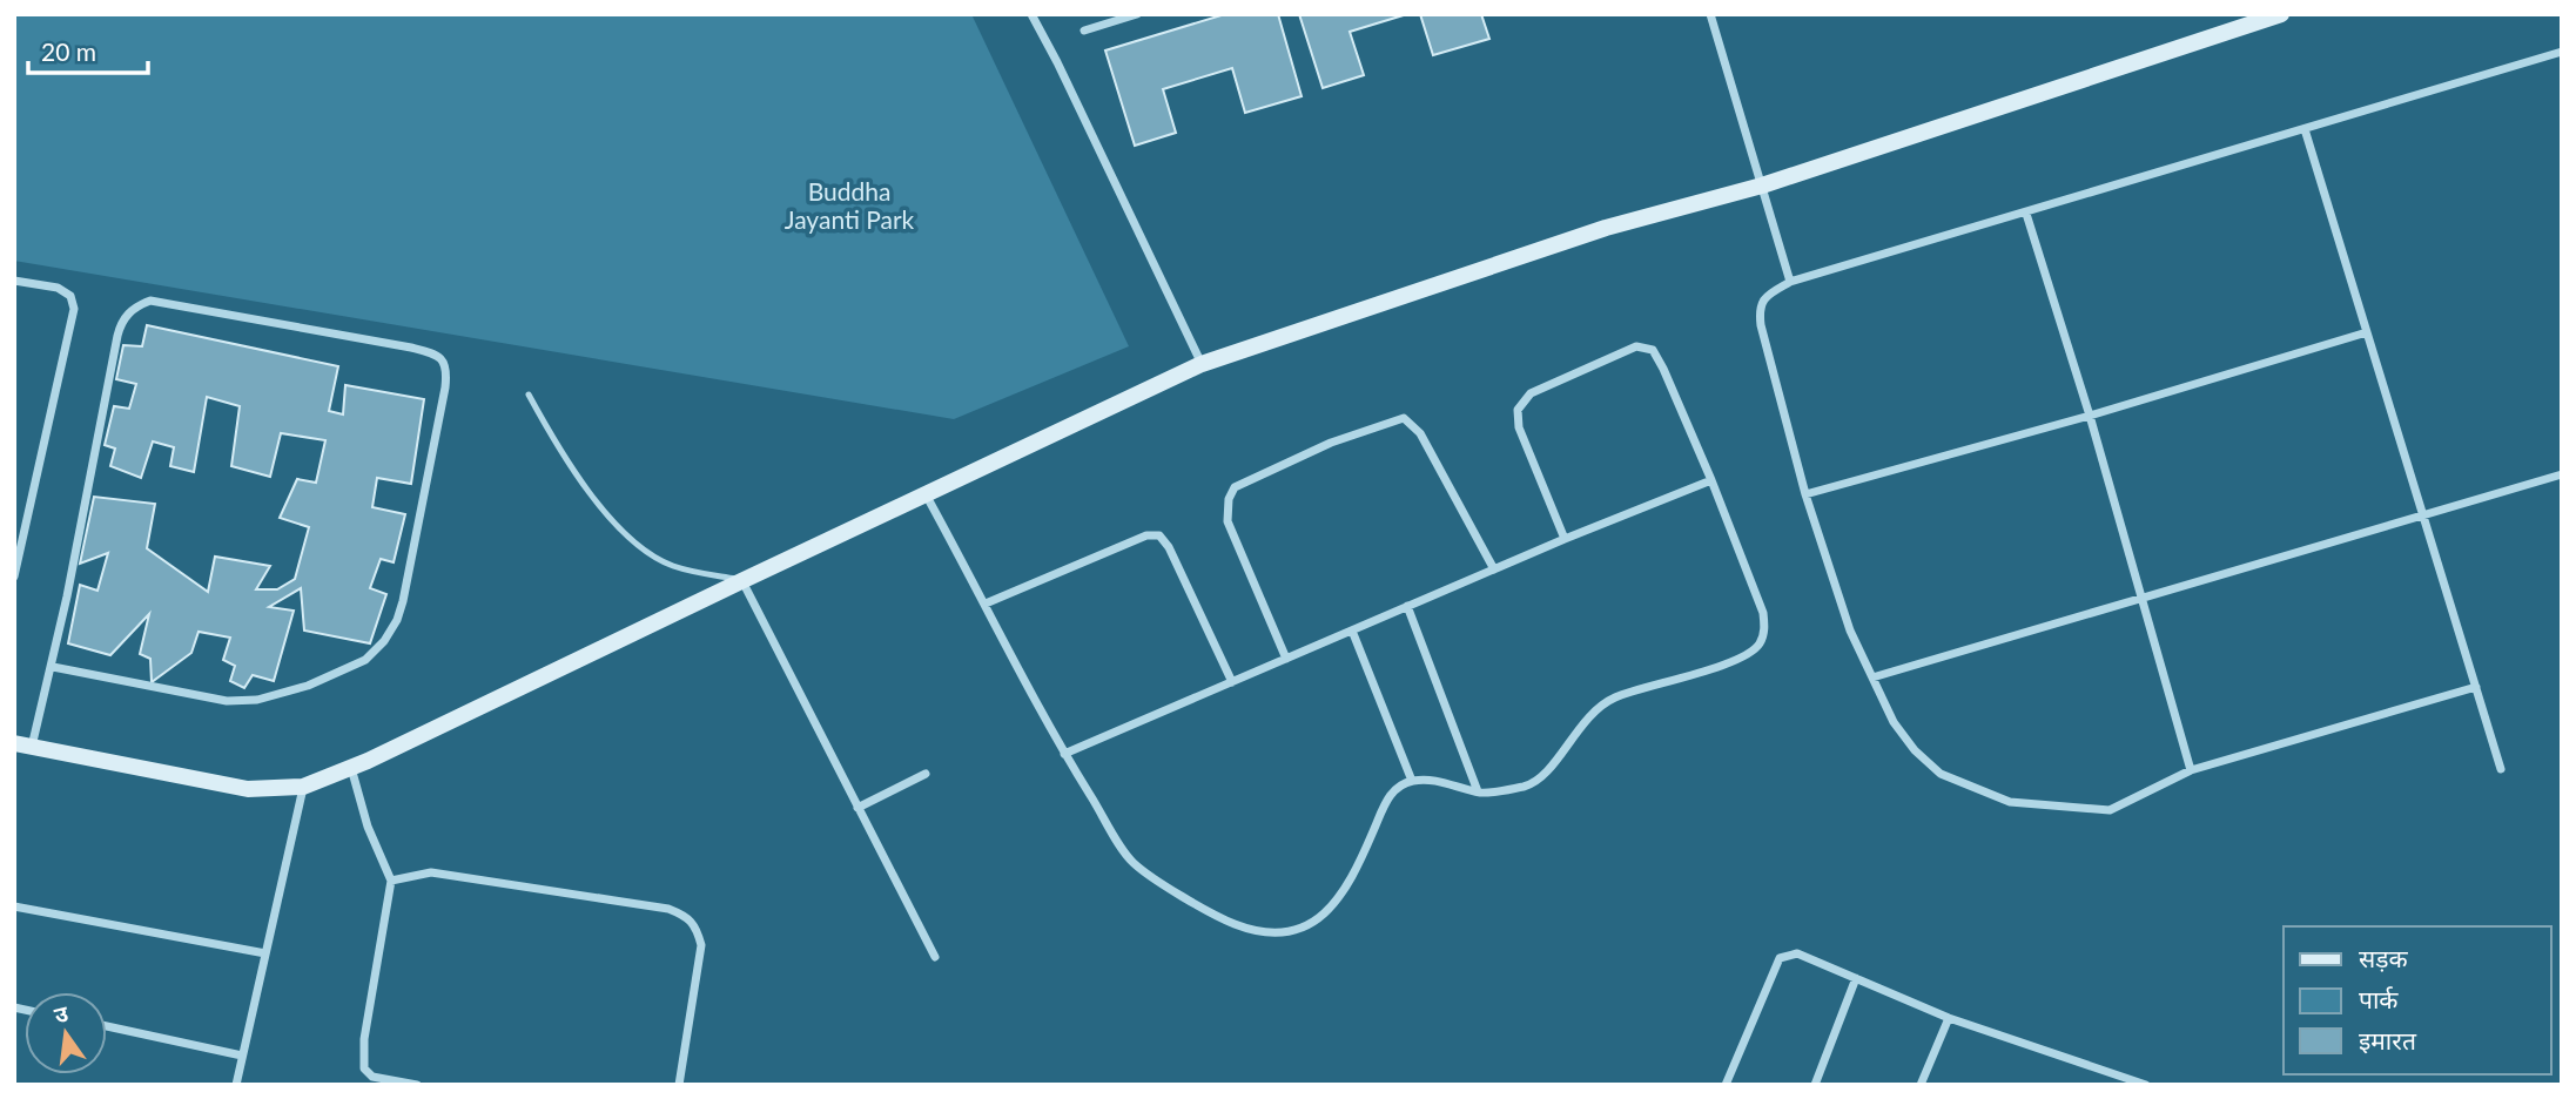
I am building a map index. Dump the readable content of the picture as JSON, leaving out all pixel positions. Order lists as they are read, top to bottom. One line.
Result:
{"parks":["Buddha Jayanti Park"],"legend":["सड़क","पार्क","इमारत"],"scale_bar":"20 m","north":"top"}
